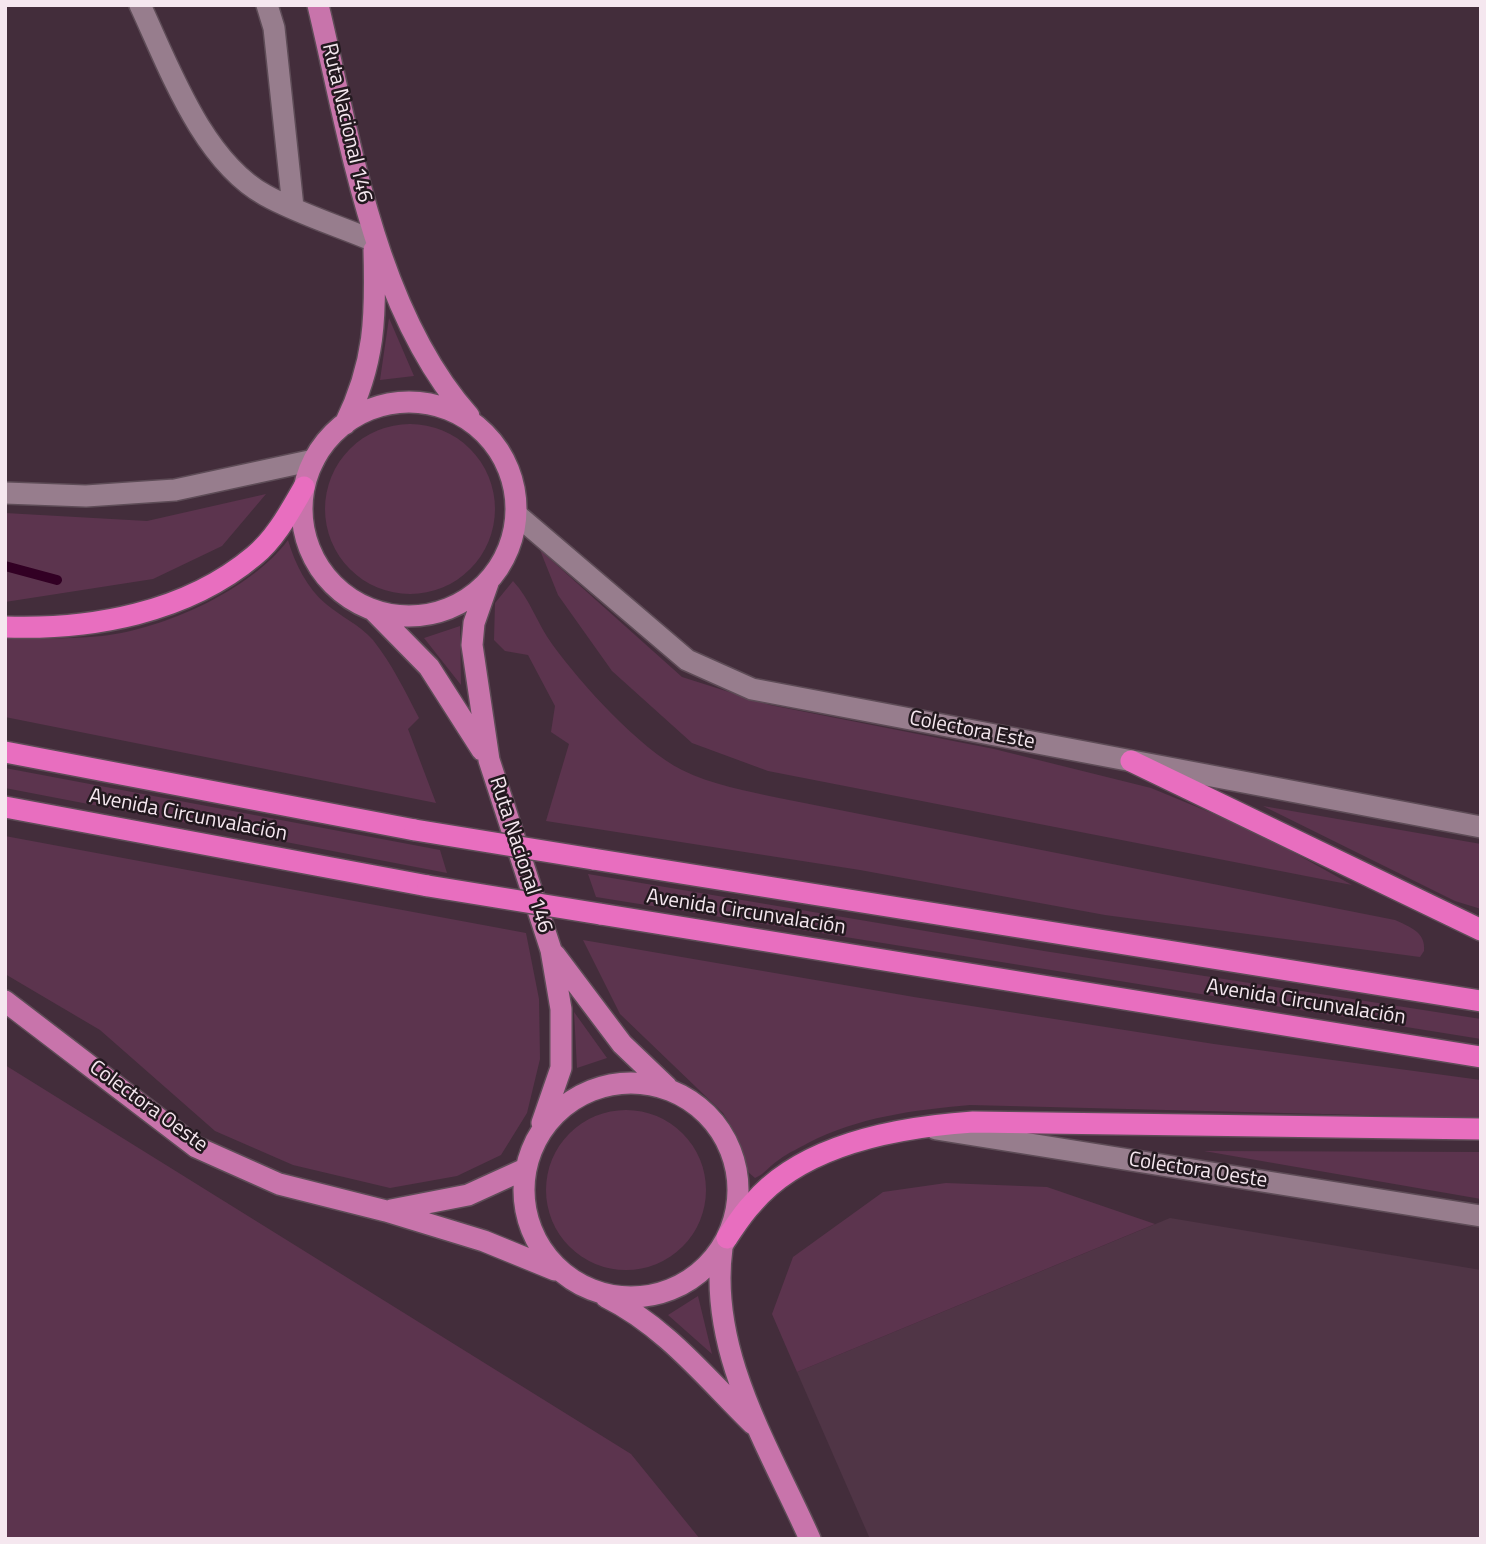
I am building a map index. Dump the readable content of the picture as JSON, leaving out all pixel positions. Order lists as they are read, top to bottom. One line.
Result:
{"streets":{"highway":["Avenida Circunvalación"],"main road":["Ruta Nacional 146","Colectora Oeste"],"street":["Colectora Este"]},"crossings":[["Ruta Nacional 146","Colectora Este"],["Ruta Nacional 146","Colectora Oeste"]]}
